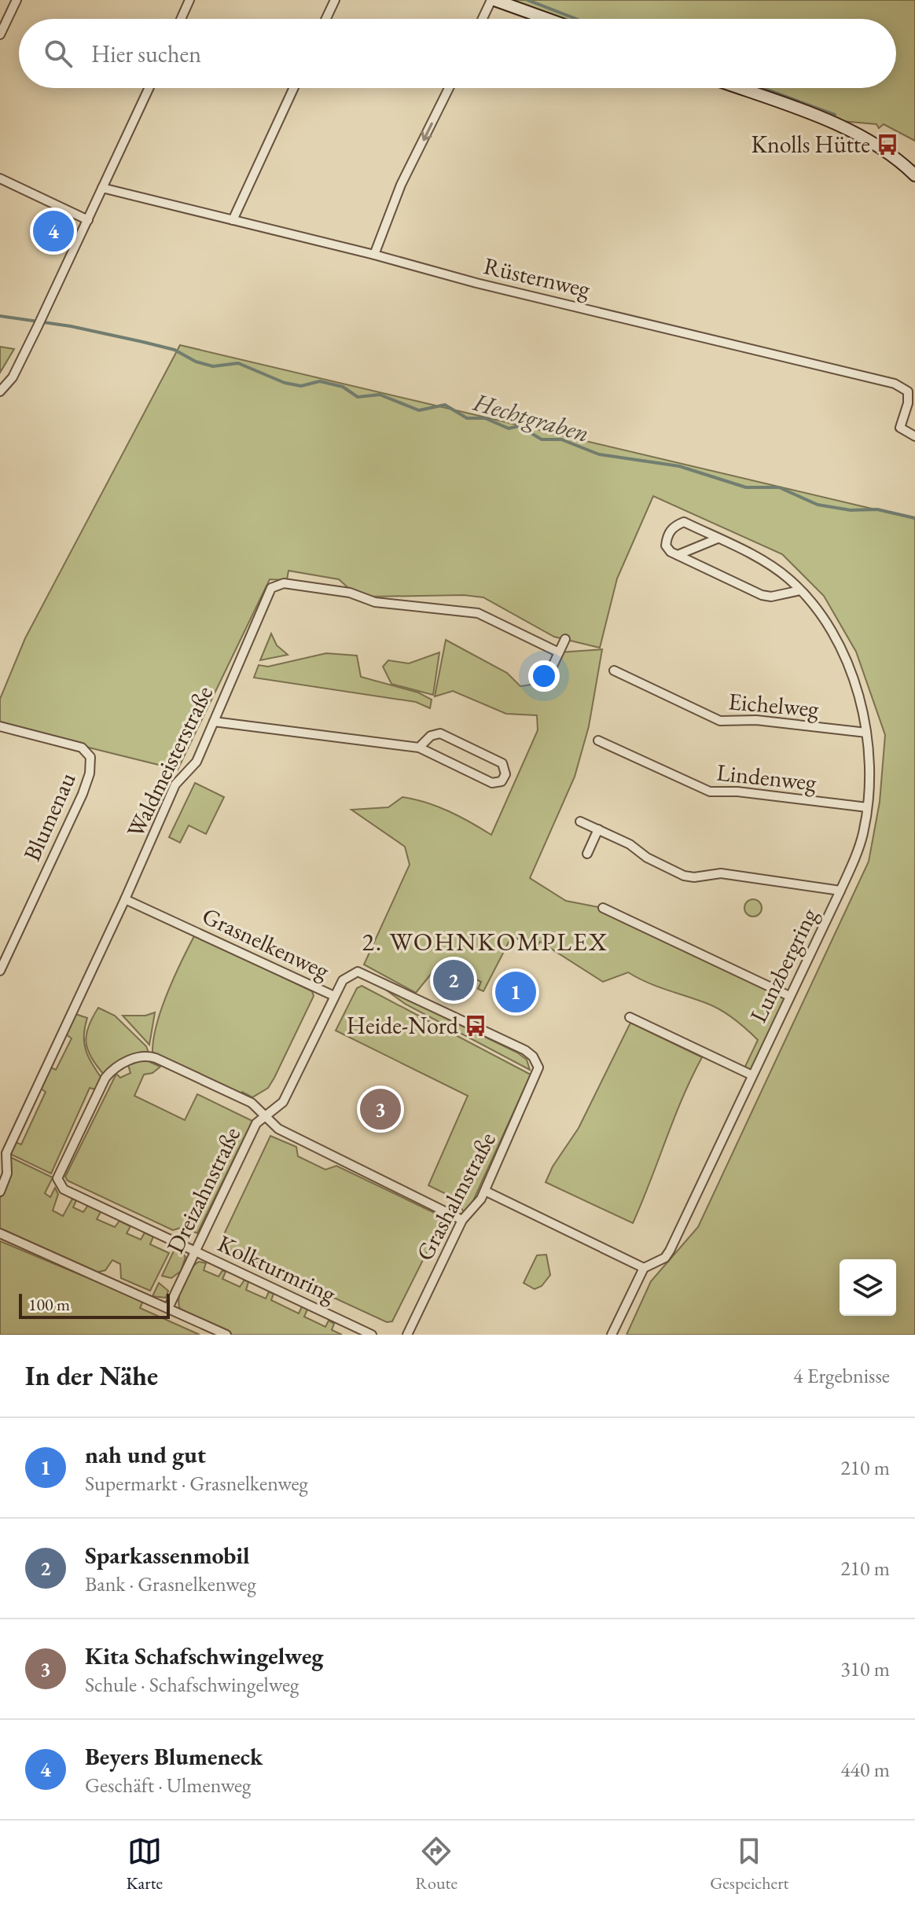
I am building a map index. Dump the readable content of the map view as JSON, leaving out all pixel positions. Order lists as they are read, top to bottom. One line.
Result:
{"streets":{"street":["Rüsternweg","Eichelweg","Waldmeisterstraße","Lindenweg","Blumenau","Grasnelkenweg","Lunzbergring","Dreizahnstraße","Grashalmstraße","Kolkturmring"]},"crossings":[["Eichelweg","Lunzbergring"],["Waldmeisterstraße","Grasnelkenweg"],["Lindenweg","Lunzbergring"],["Grasnelkenweg","Dreizahnstraße"],["Grasnelkenweg","Grashalmstraße"],["Dreizahnstraße","Kolkturmring"]],"districts":["2. WOHNKOMPLEX"],"water":["Hechtgraben"],"places":{"bus stop":["Knolls Hütte","Heide-Nord"]},"scale_bar":"100 m","page":{"search":"Hier suchen","pins":["4","2","1","3"],"scale":"100 m","heading":["In der Nähe","4 Ergebnisse"],"list":[{"mark":"1","name":"nah und gut","note":"Supermarkt · Grasnelkenweg","value":"210 m"},{"mark":"2","name":"Sparkassenmobil","note":"Bank · Grasnelkenweg","value":"210 m"},{"mark":"3","name":"Kita Schafschwingelweg","note":"Schule · Schafschwingelweg","value":"310 m"},{"mark":"4","name":"Beyers Blumeneck","note":"Geschäft · Ulmenweg","value":"440 m"}],"nav":["Karte","Route","Gespeichert"]}}
